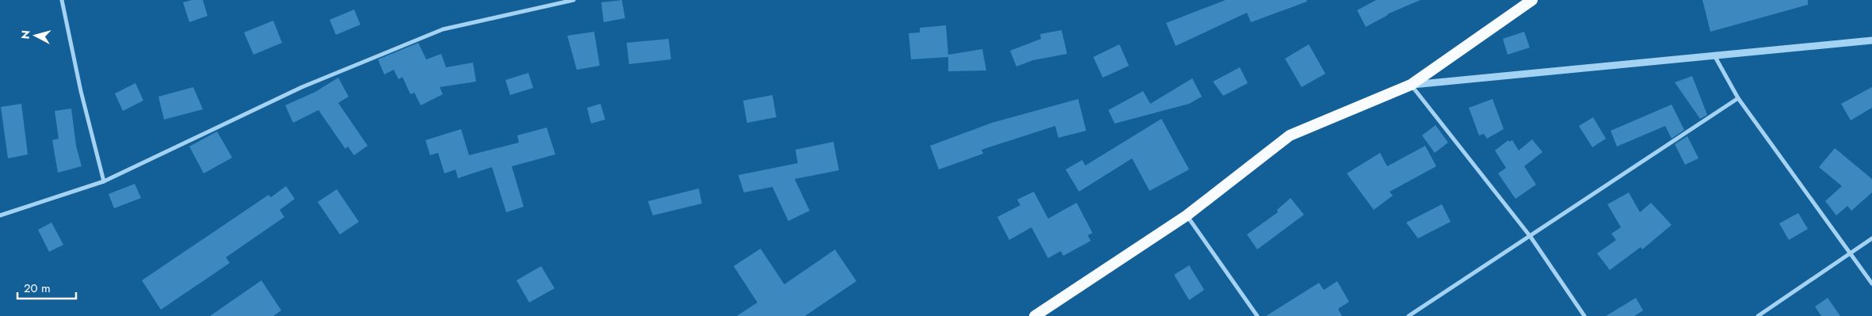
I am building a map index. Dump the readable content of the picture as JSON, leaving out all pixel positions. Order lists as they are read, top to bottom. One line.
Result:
{"scale_bar":"20 m","north":"left"}
